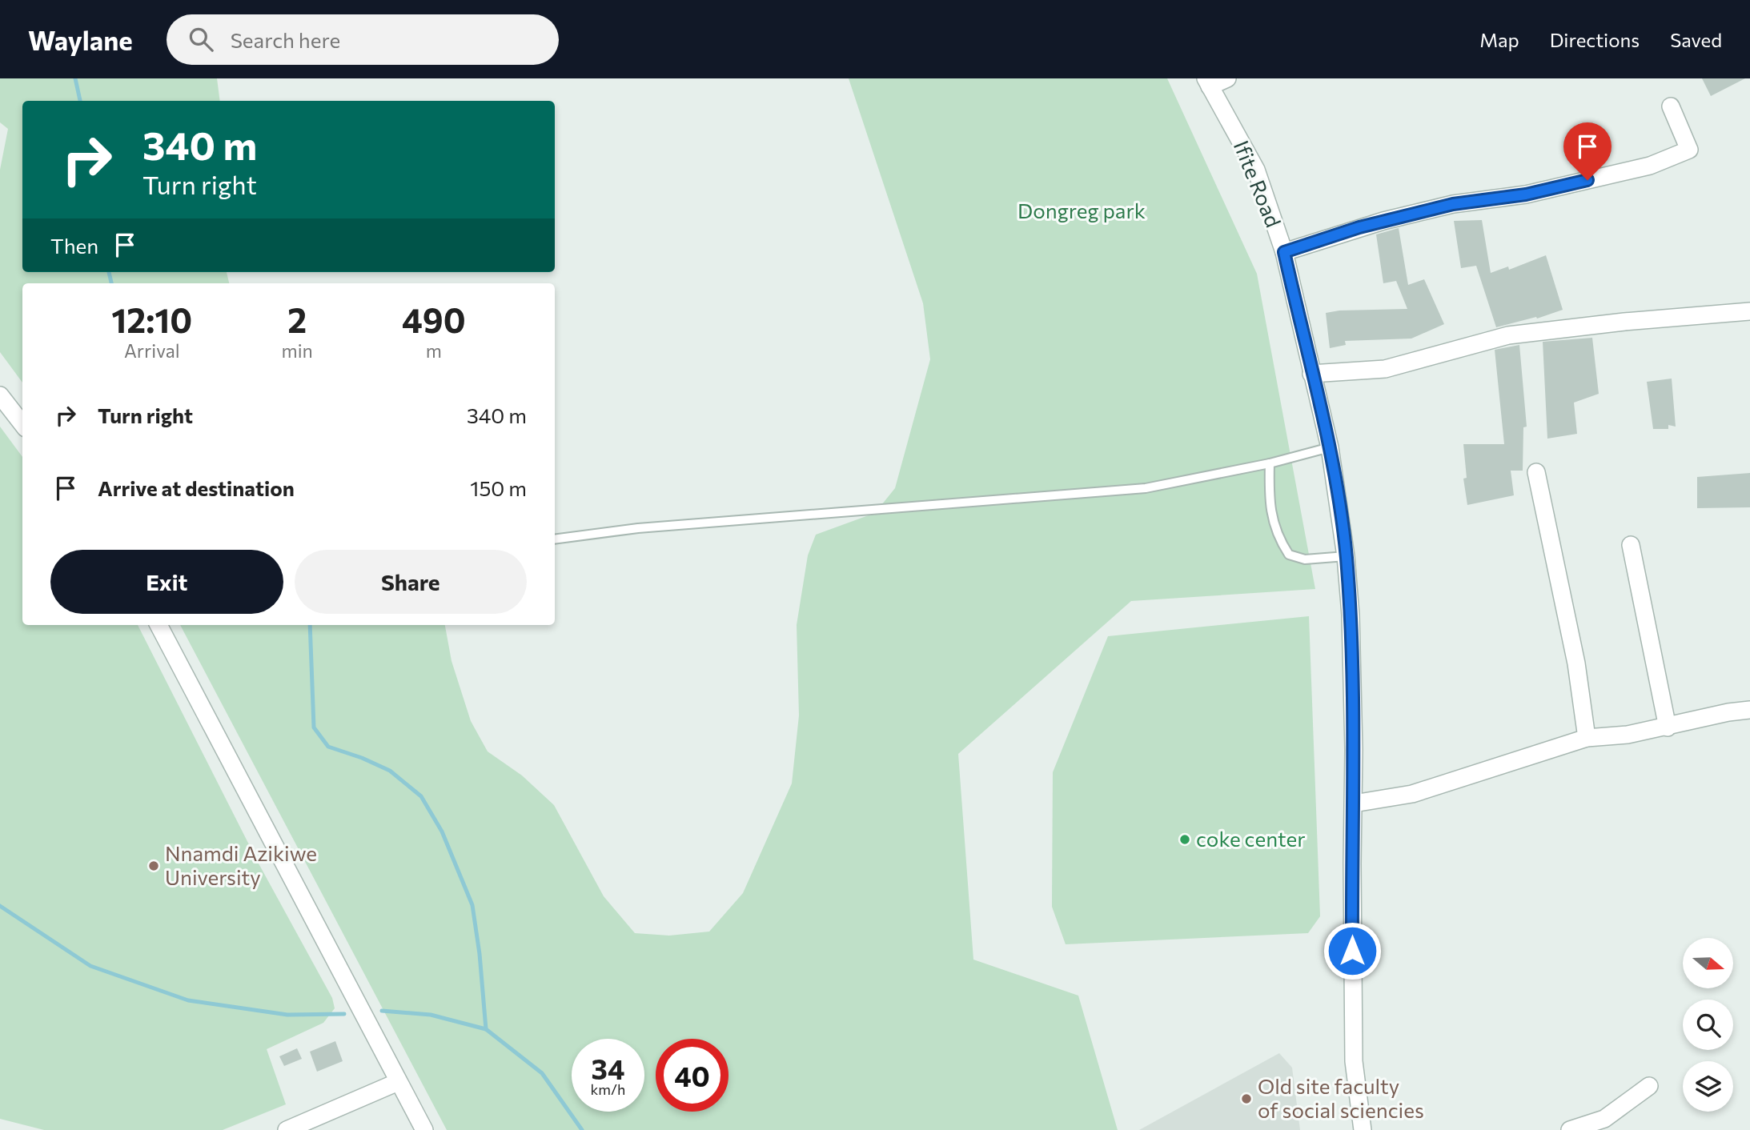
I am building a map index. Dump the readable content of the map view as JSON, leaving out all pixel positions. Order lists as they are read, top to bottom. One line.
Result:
{"streets":{"street":["Ifite Road"]},"parks":["Dongreg park"],"places":["coke center","Nnamdi Azikiwe University","Old site faculty of social sciencies"],"north":"right","page":{"header":"Waylane","search":"Search here","nav":["Map","Directions","Saved"],"turn":["340 m","Turn right"],"then":"Then","eta":["12:10","Arrival","2","min","490","m"],"list":[{"name":"Turn right","value":"340 m"},{"name":"Arrive at destination","value":"150 m"}],"buttons":["Exit","Share"],"speed":"34 km/h","limit":"40"}}
